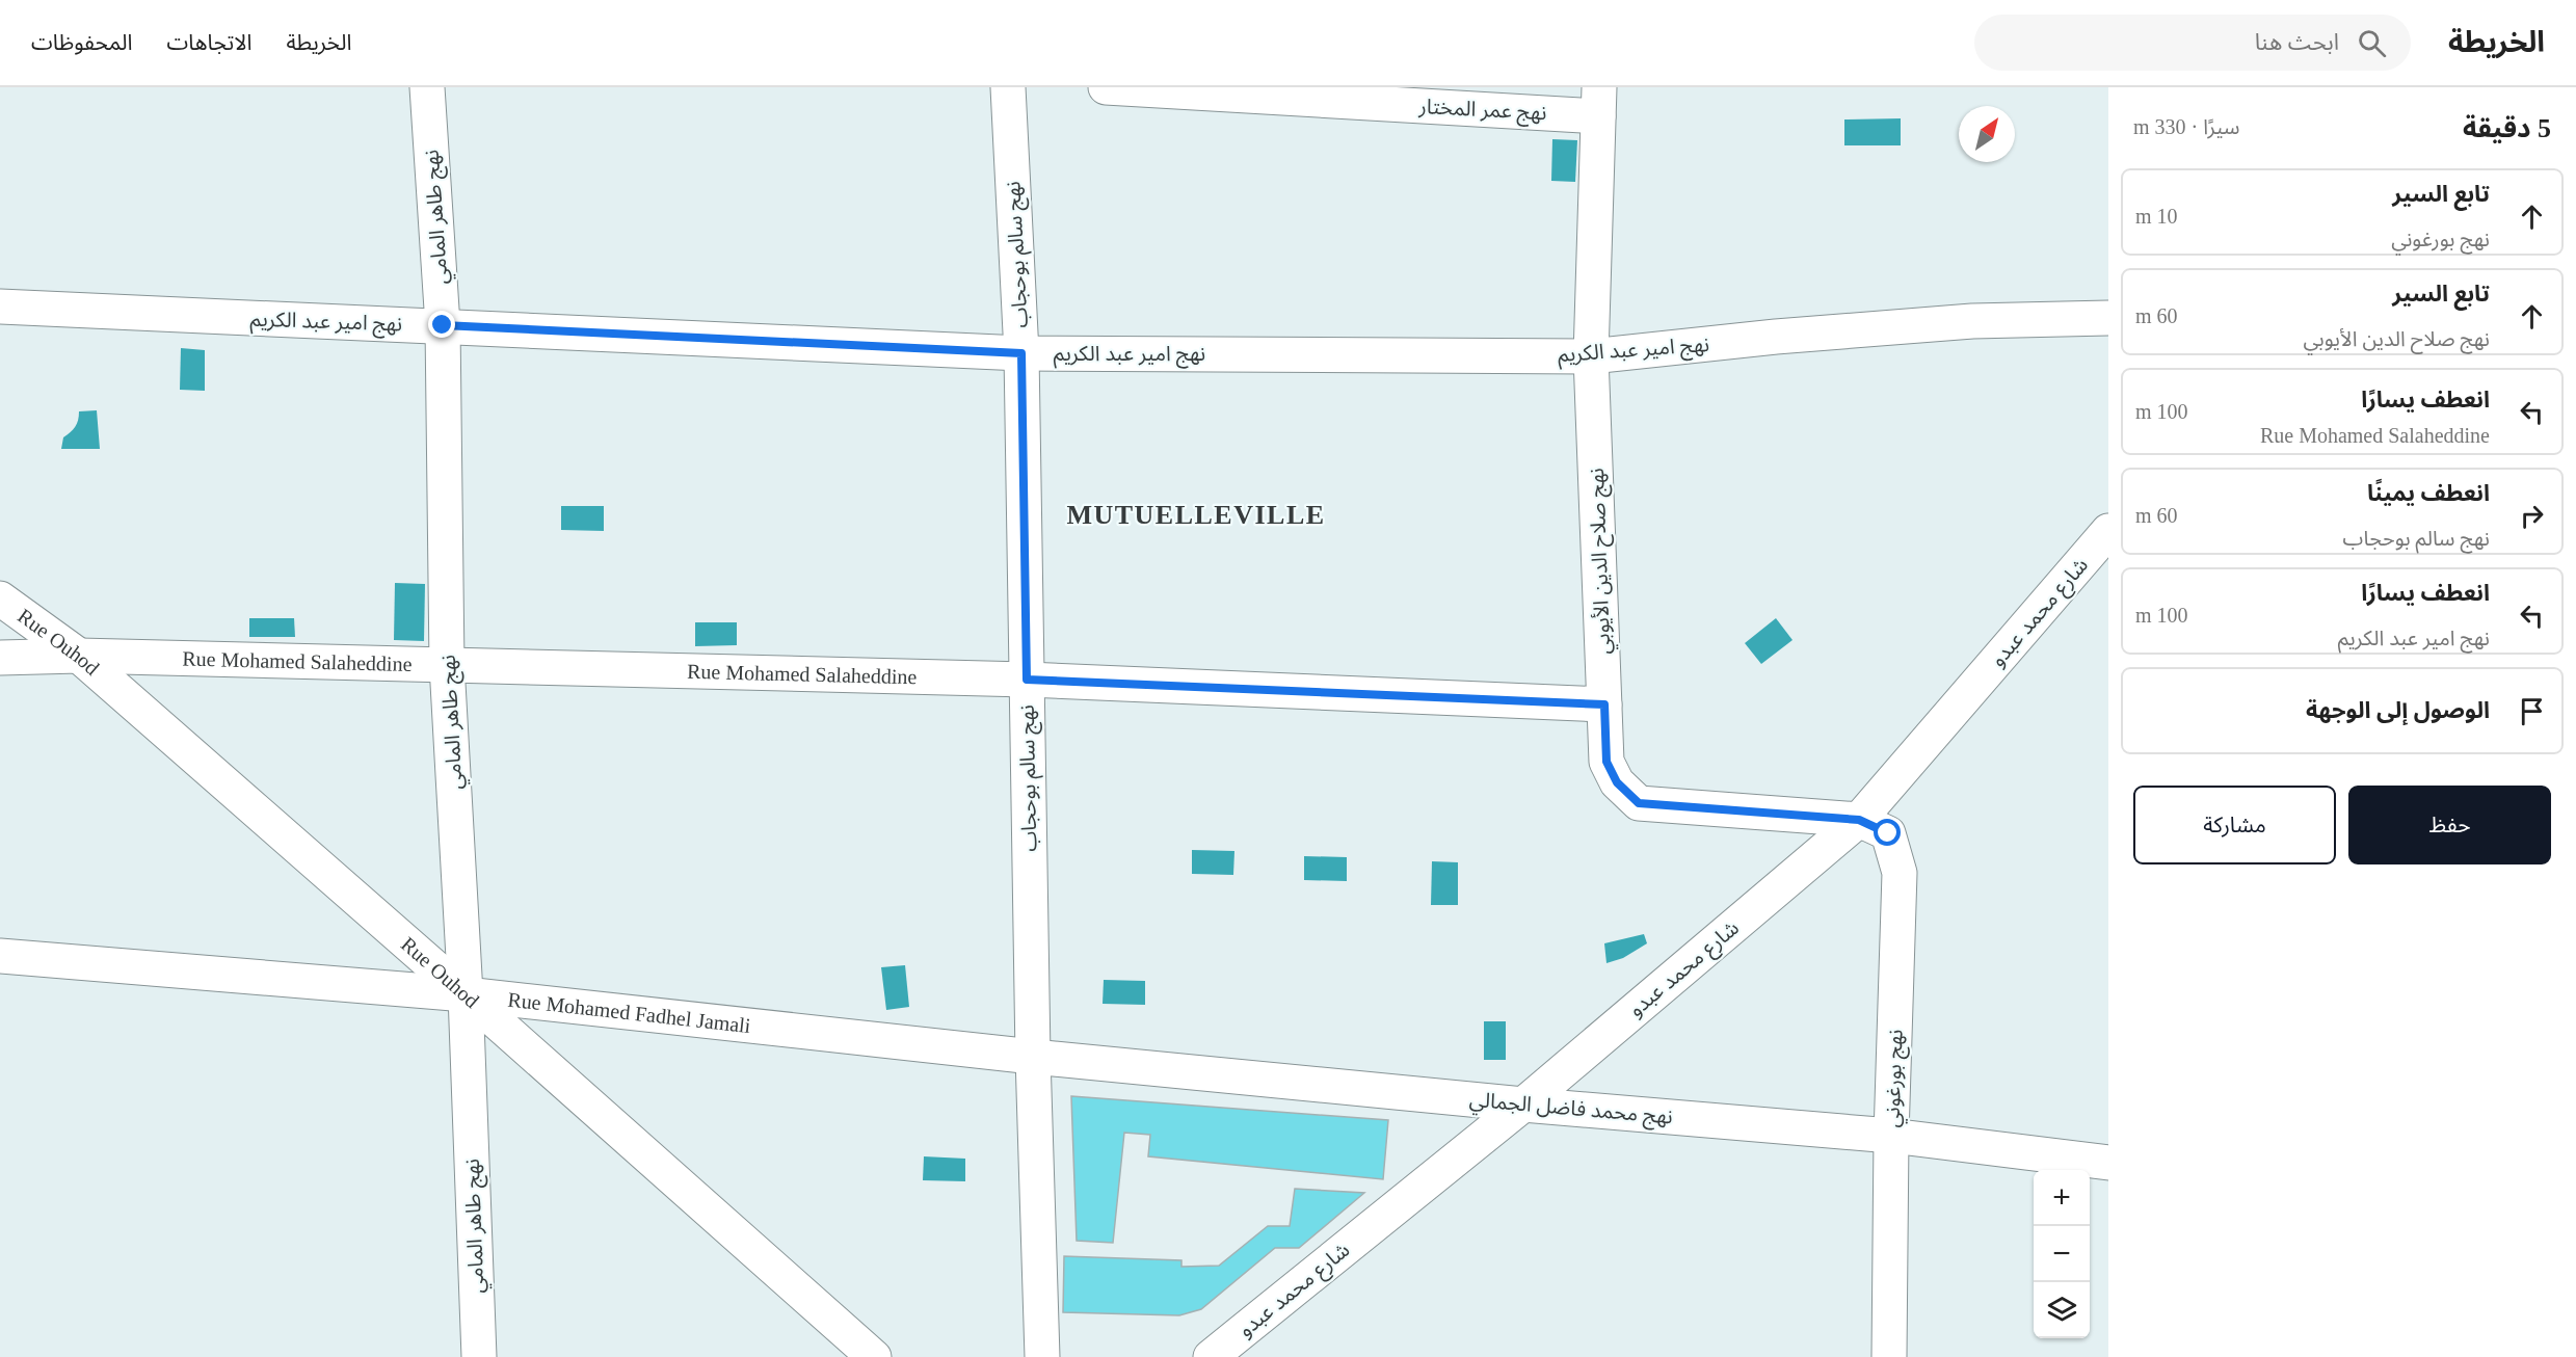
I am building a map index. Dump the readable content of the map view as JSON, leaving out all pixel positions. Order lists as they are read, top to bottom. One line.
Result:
{"streets":{"street":["نهج عمر المختار","نهج طاهر المامي","نهج سالم بوحجاب","نهج امير عبد الكريم","نهج صلاح الدين الأيوبي","شارع محمد عبدو","Rue Ouhod","Rue Mohamed Salaheddine","Rue Mohamed Fadhel Jamali","نهج بورغوني","نهج محمد فاضل الجمالي"]},"crossings":[["نهج عمر المختار","نهج صلاح الدين الأيوبي"],["نهج طاهر المامي","نهج امير عبد الكريم"],["نهج طاهر المامي","Rue Ouhod"],["نهج طاهر المامي","Rue Mohamed Salaheddine"],["نهج طاهر المامي","Rue Mohamed Fadhel Jamali"],["نهج سالم بوحجاب","نهج امير عبد الكريم"],["نهج سالم بوحجاب","Rue Mohamed Salaheddine"],["نهج سالم بوحجاب","Rue Mohamed Fadhel Jamali"],["نهج سالم بوحجاب","نهج محمد فاضل الجمالي"],["نهج امير عبد الكريم","نهج صلاح الدين الأيوبي"],["نهج صلاح الدين الأيوبي","شارع محمد عبدو"],["نهج صلاح الدين الأيوبي","Rue Mohamed Salaheddine"],["نهج صلاح الدين الأيوبي","نهج بورغوني"],["شارع محمد عبدو","نهج بورغوني"],["شارع محمد عبدو","نهج محمد فاضل الجمالي"],["Rue Ouhod","Rue Mohamed Salaheddine"],["Rue Ouhod","Rue Mohamed Fadhel Jamali"],["Rue Mohamed Fadhel Jamali","نهج محمد فاضل الجمالي"],["نهج بورغوني","نهج محمد فاضل الجمالي"]],"districts":["MUTUELLEVILLE"],"north":"top right","page":{"header":"الخريطة","search":"ابحث هنا","nav":["الخريطة","الاتجاهات","المحفوظات"],"heading":["5 دقيقة","سيرًا · 330 m"],"list":[["تابع السير","نهج بورغوني","10 m"],["تابع السير","نهج صلاح الدين الأيوبي","60 m"],["انعطف يسارًا","Rue Mohamed Salaheddine","100 m"],["انعطف يمينًا","نهج سالم بوحجاب","60 m"],["انعطف يسارًا","نهج امير عبد الكريم","100 m"],"الوصول إلى الوجهة"],"buttons":["حفظ","مشاركة"],"map_buttons":["+","−"]}}
